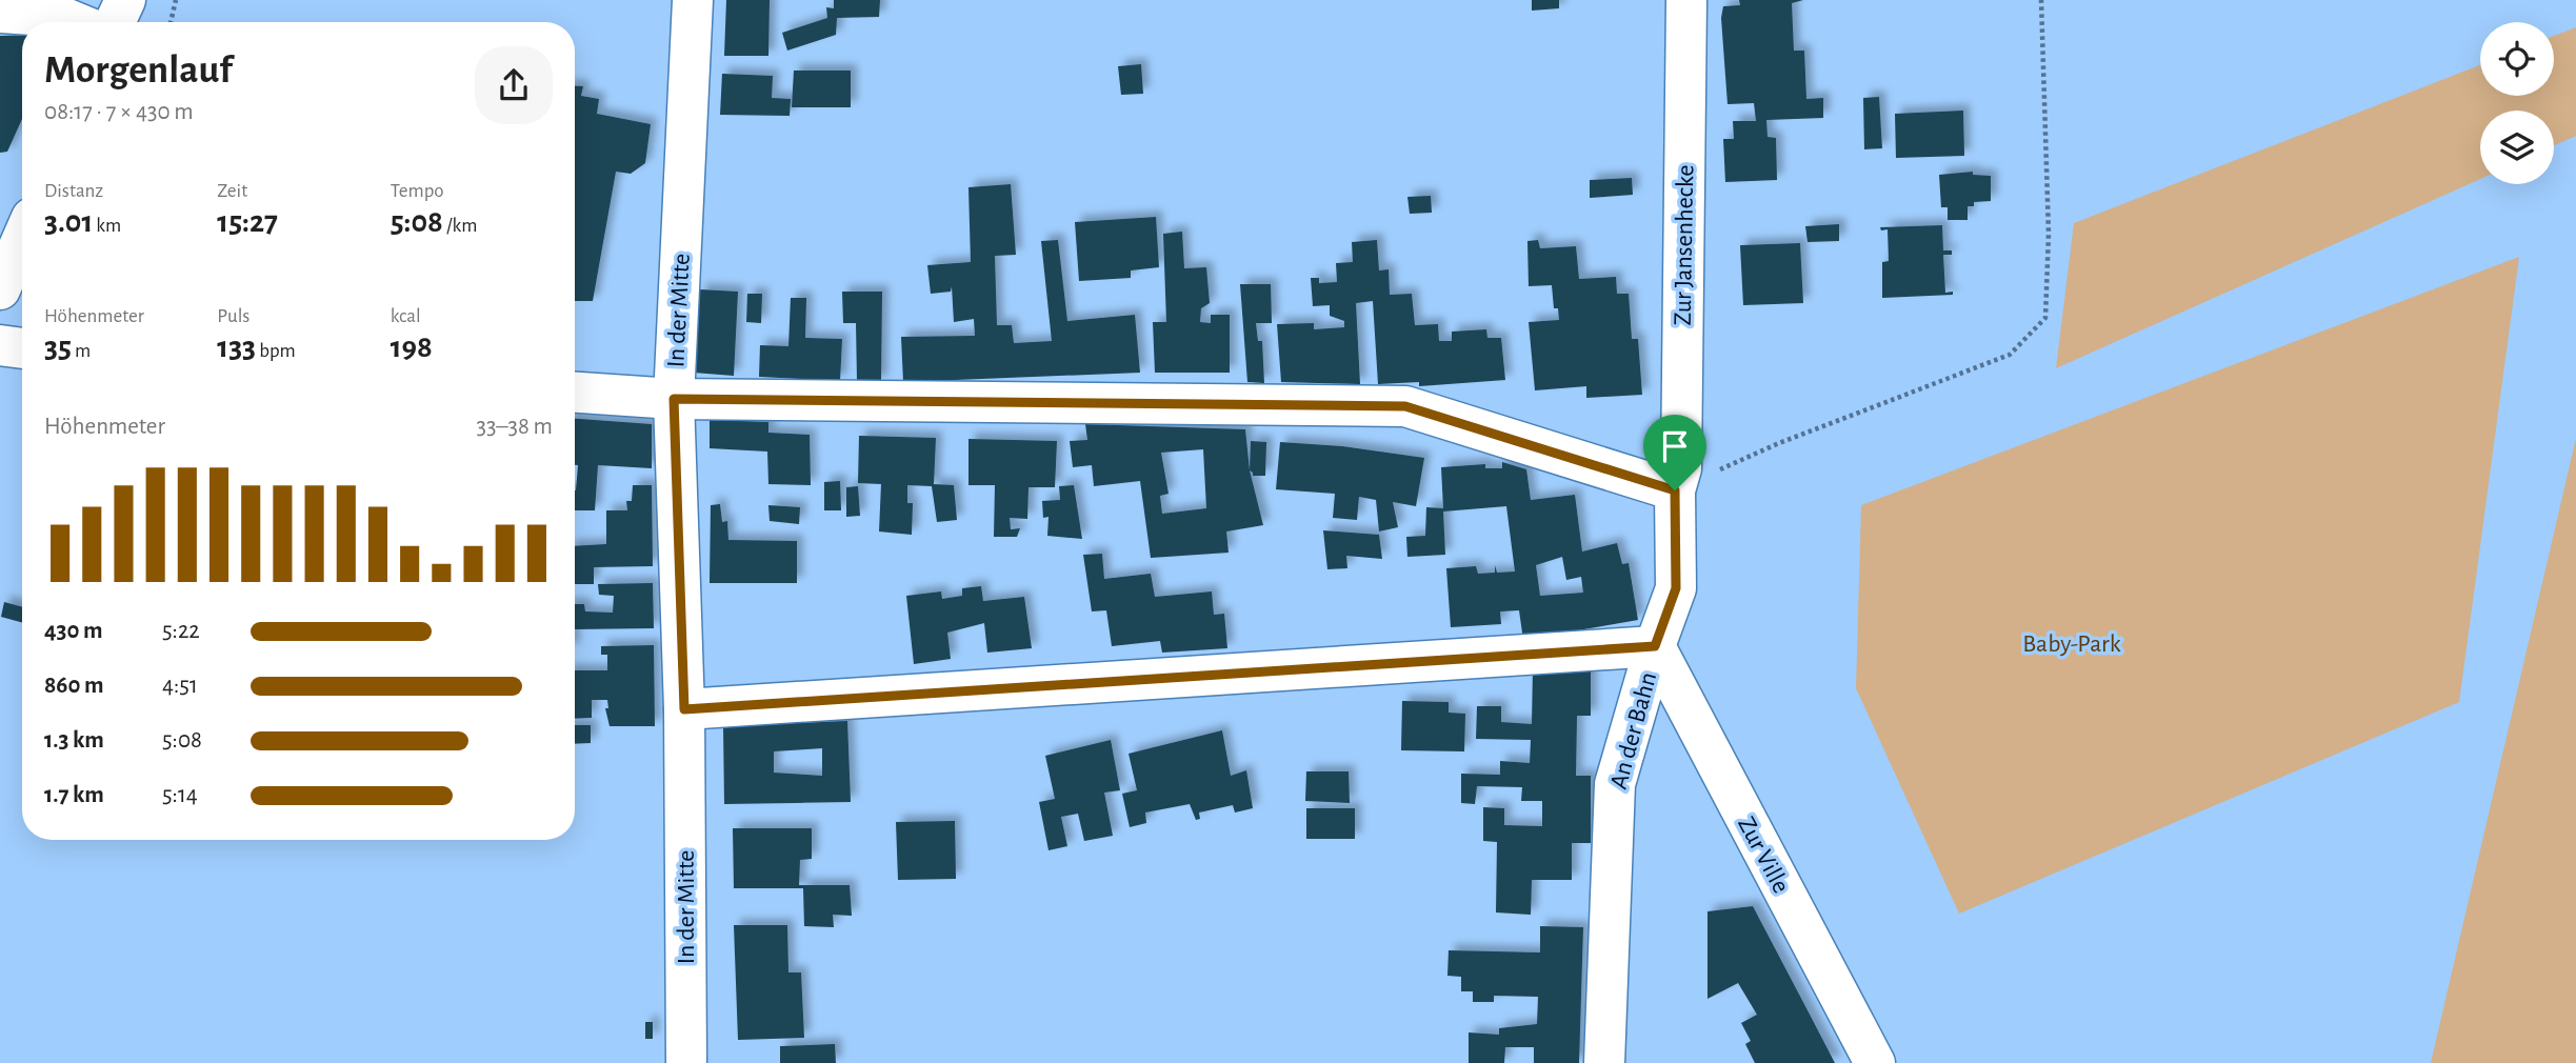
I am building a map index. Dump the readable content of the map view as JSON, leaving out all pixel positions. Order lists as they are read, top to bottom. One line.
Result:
{"streets":{"street":["Zur Jansenhecke","In der Mitte","An der Bahn","Zur Ville"]},"crossings":[["Zur Jansenhecke","An der Bahn"],["An der Bahn","Zur Ville"]],"parks":["Baby-Park"],"page":{"heading":["Morgenlauf","08:17 · 7 × 430 m"],"stats":[["Distanz","3.01 km"],["Zeit","15:27"],["Tempo","5:08 /km"],["Höhenmeter","35 m"],["Puls","133 bpm"],["kcal","198"]],"chart":["Höhenmeter","33–38 m"],"list":[{"name":"430 m","note":"5:22"},{"name":"860 m","note":"4:51"},{"name":"1.3 km","note":"5:08"},{"name":"1.7 km","note":"5:14"}]}}
